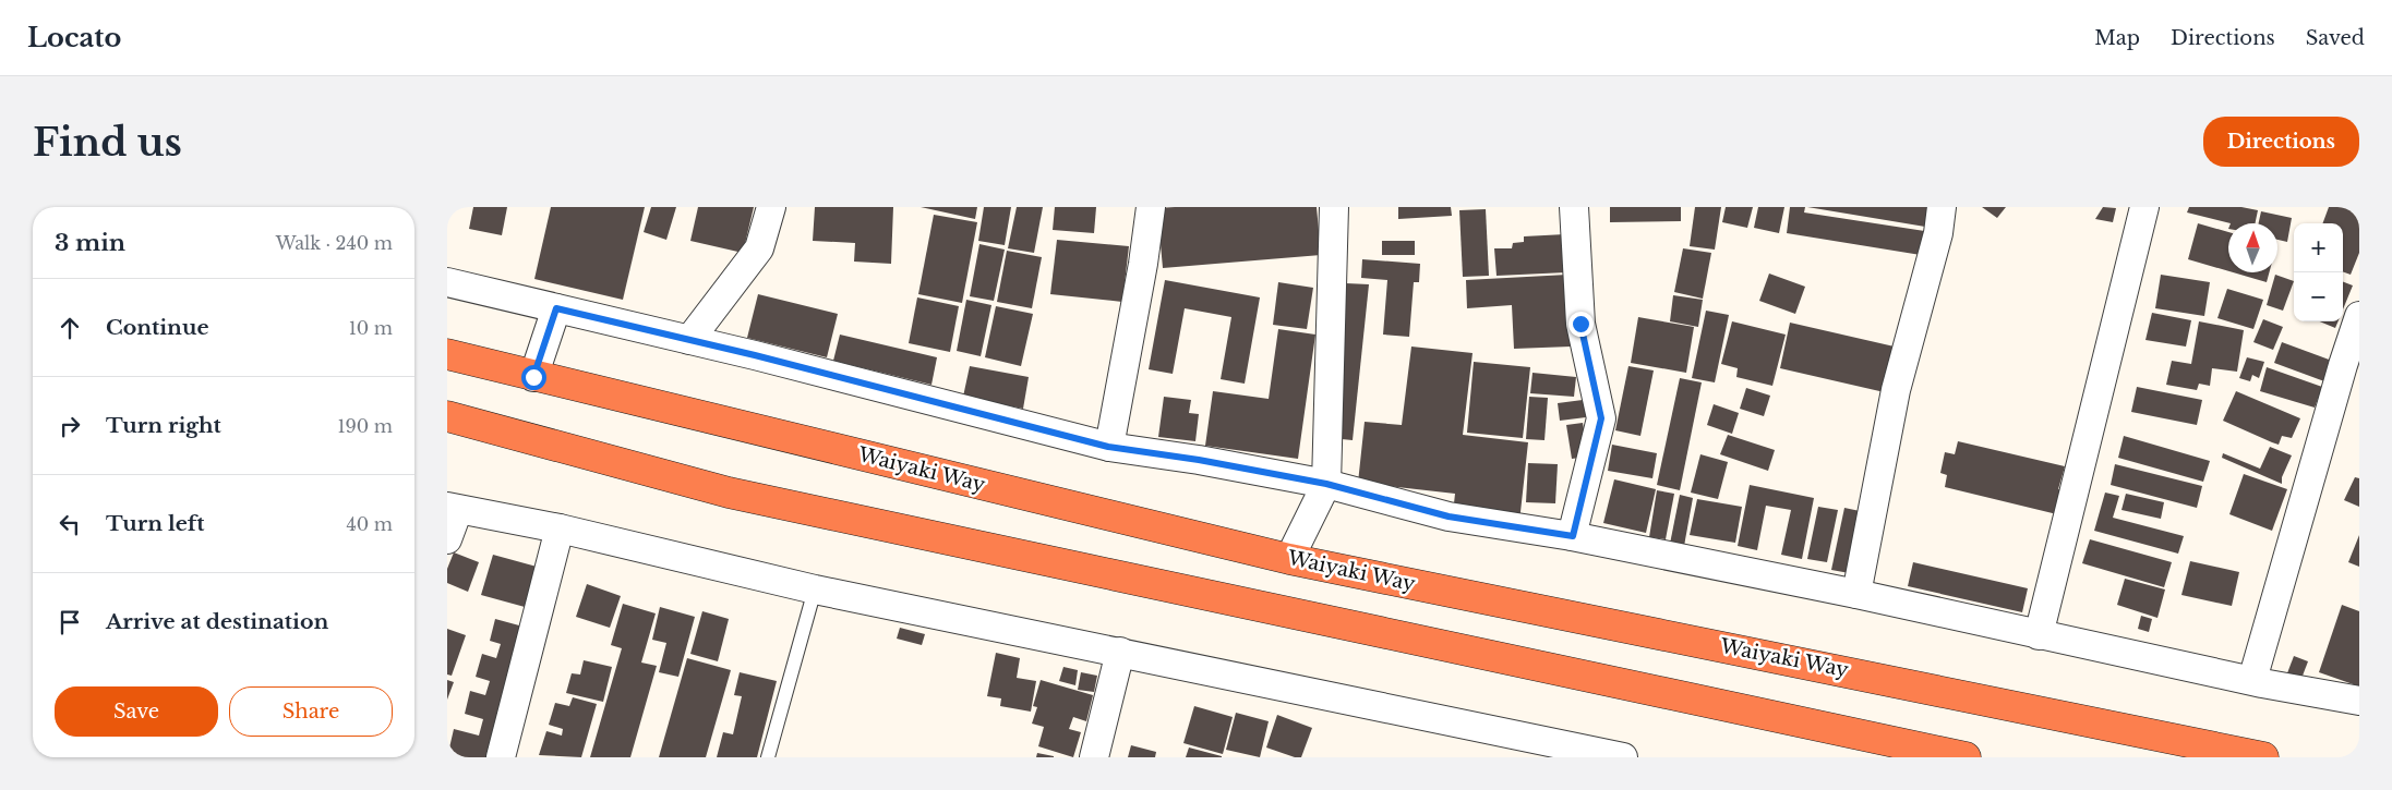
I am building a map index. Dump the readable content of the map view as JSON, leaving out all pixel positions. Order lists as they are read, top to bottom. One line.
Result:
{"streets":{"highway":["Waiyaki Way"]},"north":"top","page":{"header":"Locato","nav":["Map","Directions","Saved"],"buttons":["Directions",["Save","Share"]],"title":"Find us","heading":["3 min","Walk · 240 m"],"map_buttons":["+","−"],"list":[["Continue","10 m"],["Turn right","190 m"],["Turn left","40 m"],"Arrive at destination"]}}
